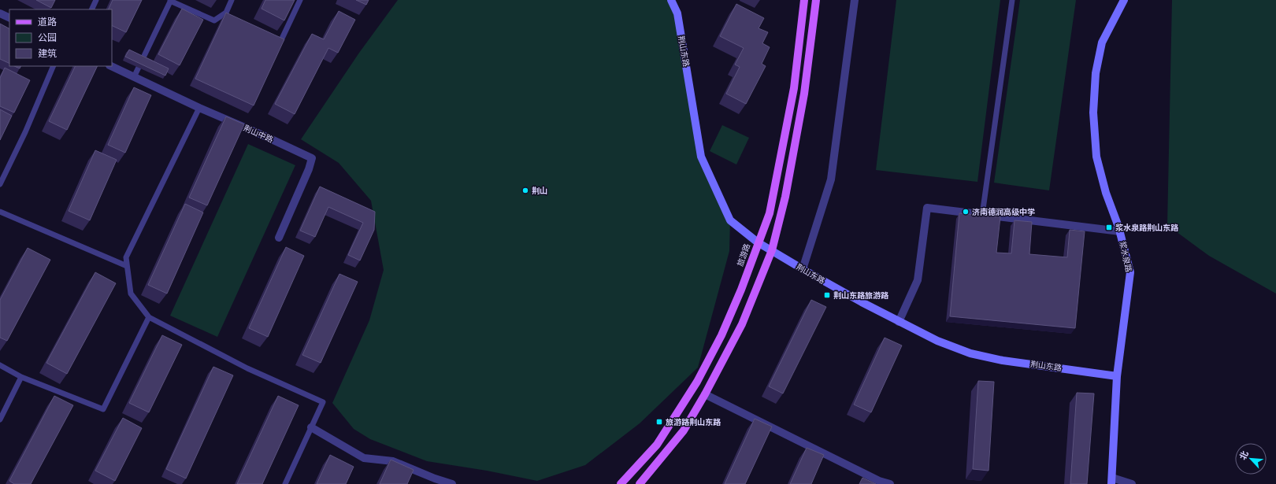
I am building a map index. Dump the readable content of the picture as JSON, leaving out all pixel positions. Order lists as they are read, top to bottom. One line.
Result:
{"streets":{"main road":["旅游路"],"street":["荆山东路","荆山中路","浆水泉路"]},"crossings":[["荆山东路","旅游路"],["荆山东路","浆水泉路"]],"places":{"other":["荆山","济南德润高级中学"],"transit":["浆水泉路荆山东路","荆山东路旅游路","旅游路荆山东路"]},"legend":["道路","公园","建筑"],"north":"top left"}
